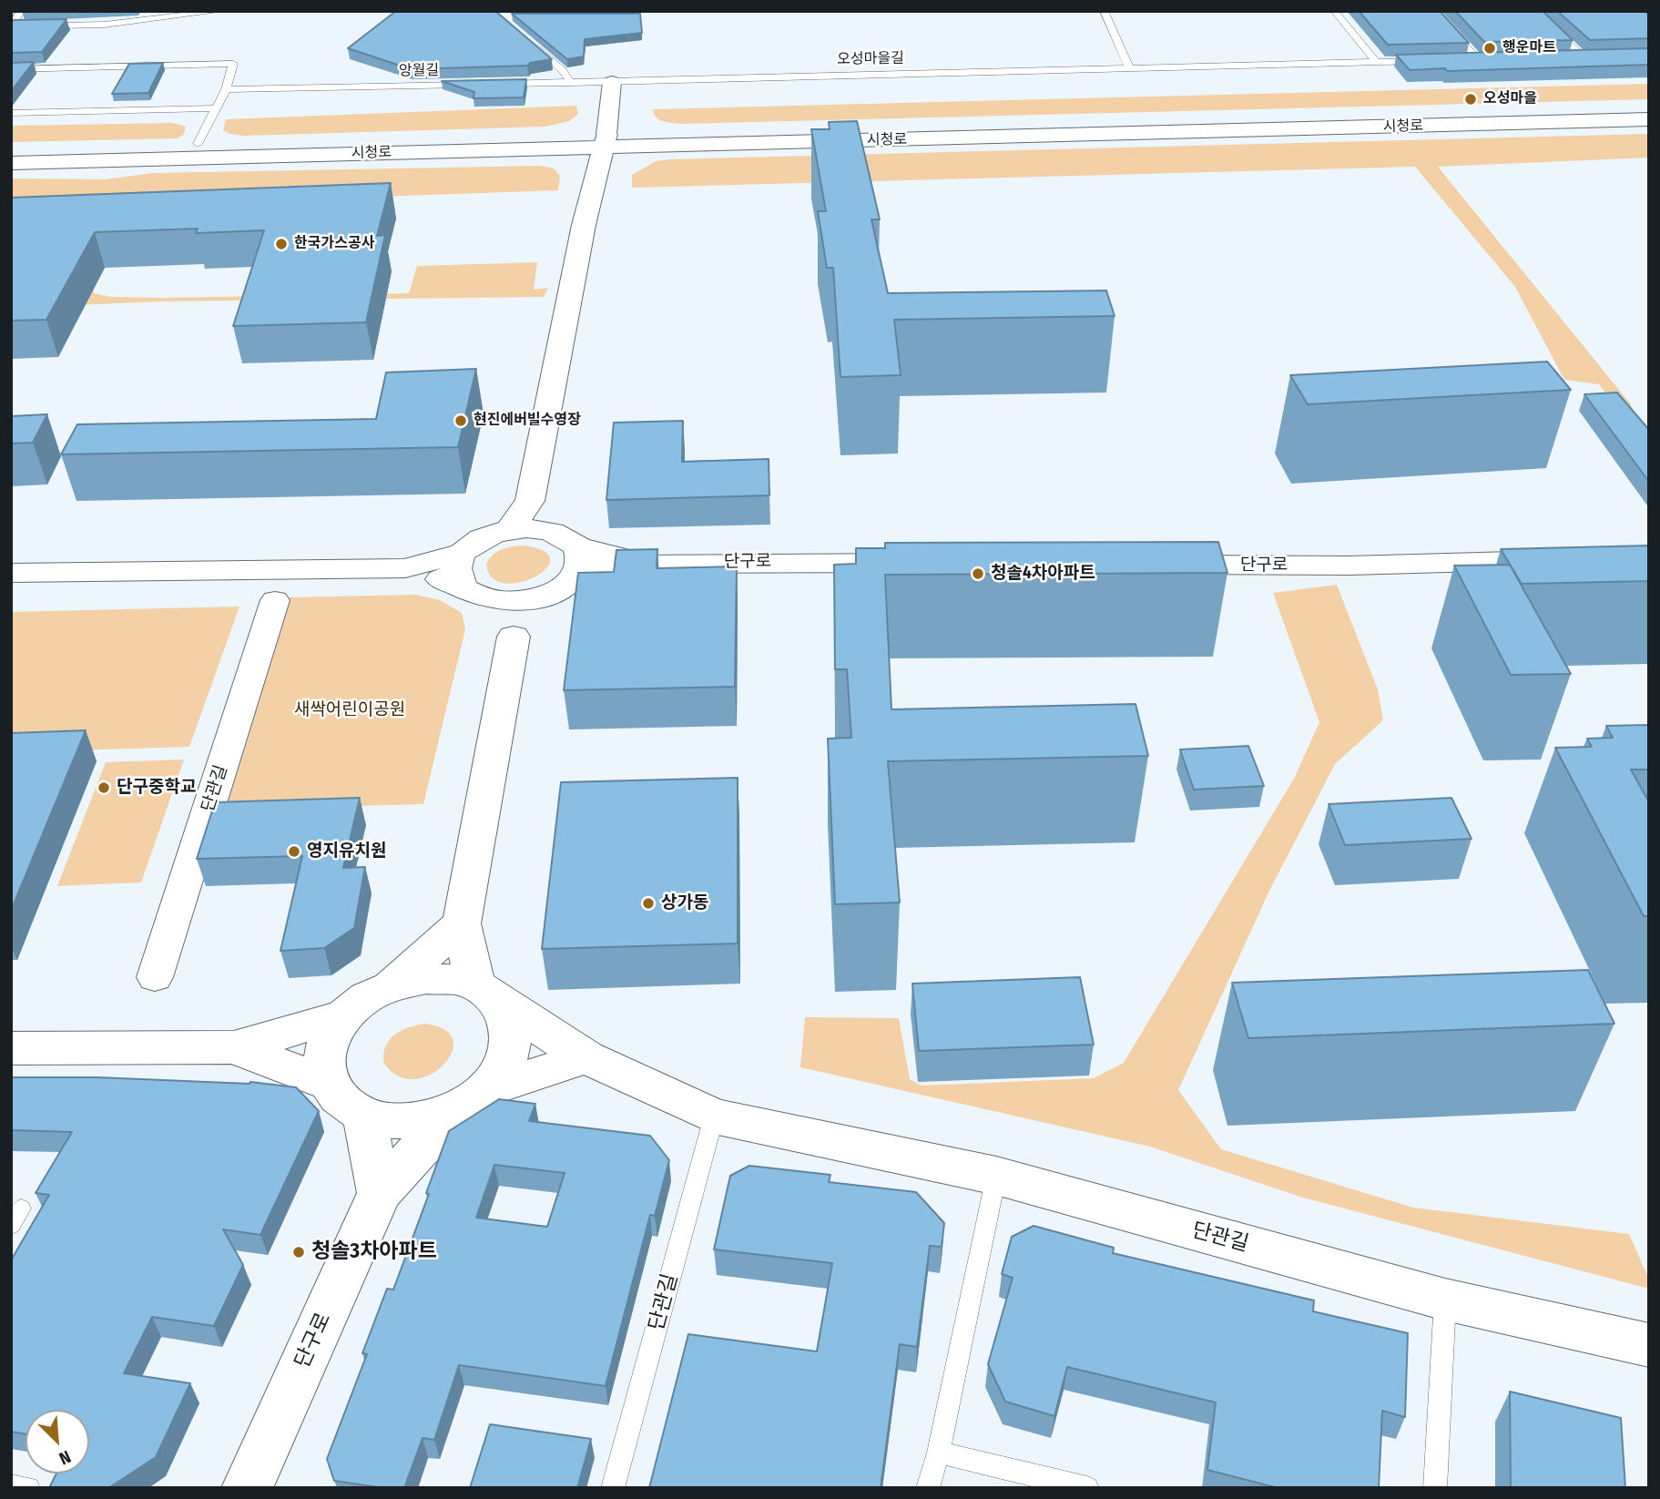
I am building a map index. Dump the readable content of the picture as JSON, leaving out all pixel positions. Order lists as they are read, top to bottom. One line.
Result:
{"streets":{"street":["시청로","단구로","단관길"],"lane":["오성마을길","앙월길"]},"crossings":[["단구로","단관길"]],"parks":["새싹어린이공원"],"places":["행운마트","오성마을","한국가스공사","현진에버빌수영장","청솔4차아파트","단구중학교","영지유치원","상가동","청솔3차아파트"],"north":"bottom right"}
